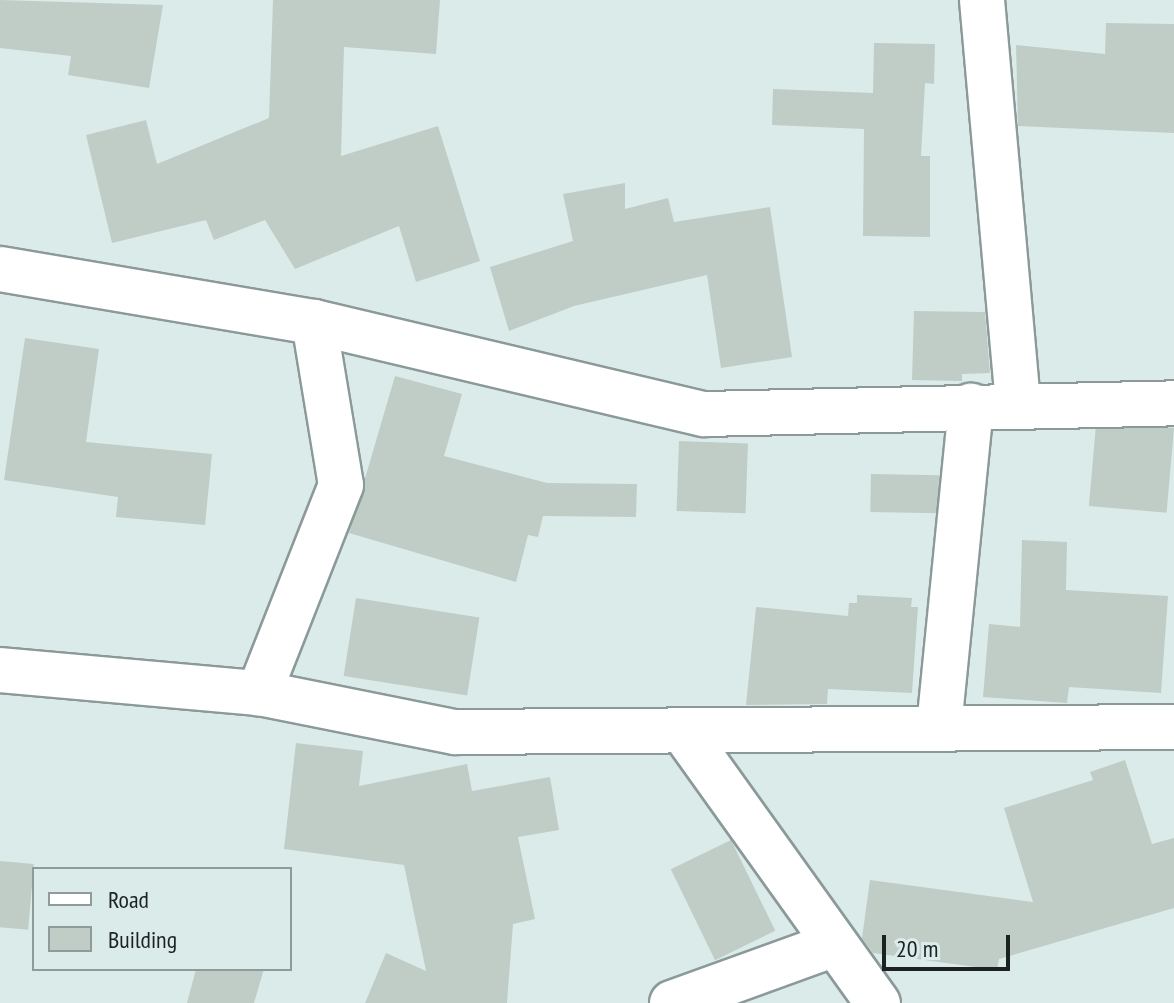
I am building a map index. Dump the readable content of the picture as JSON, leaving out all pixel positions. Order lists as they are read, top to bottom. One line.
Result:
{"legend":["Road","Building"],"scale_bar":"20 m"}
